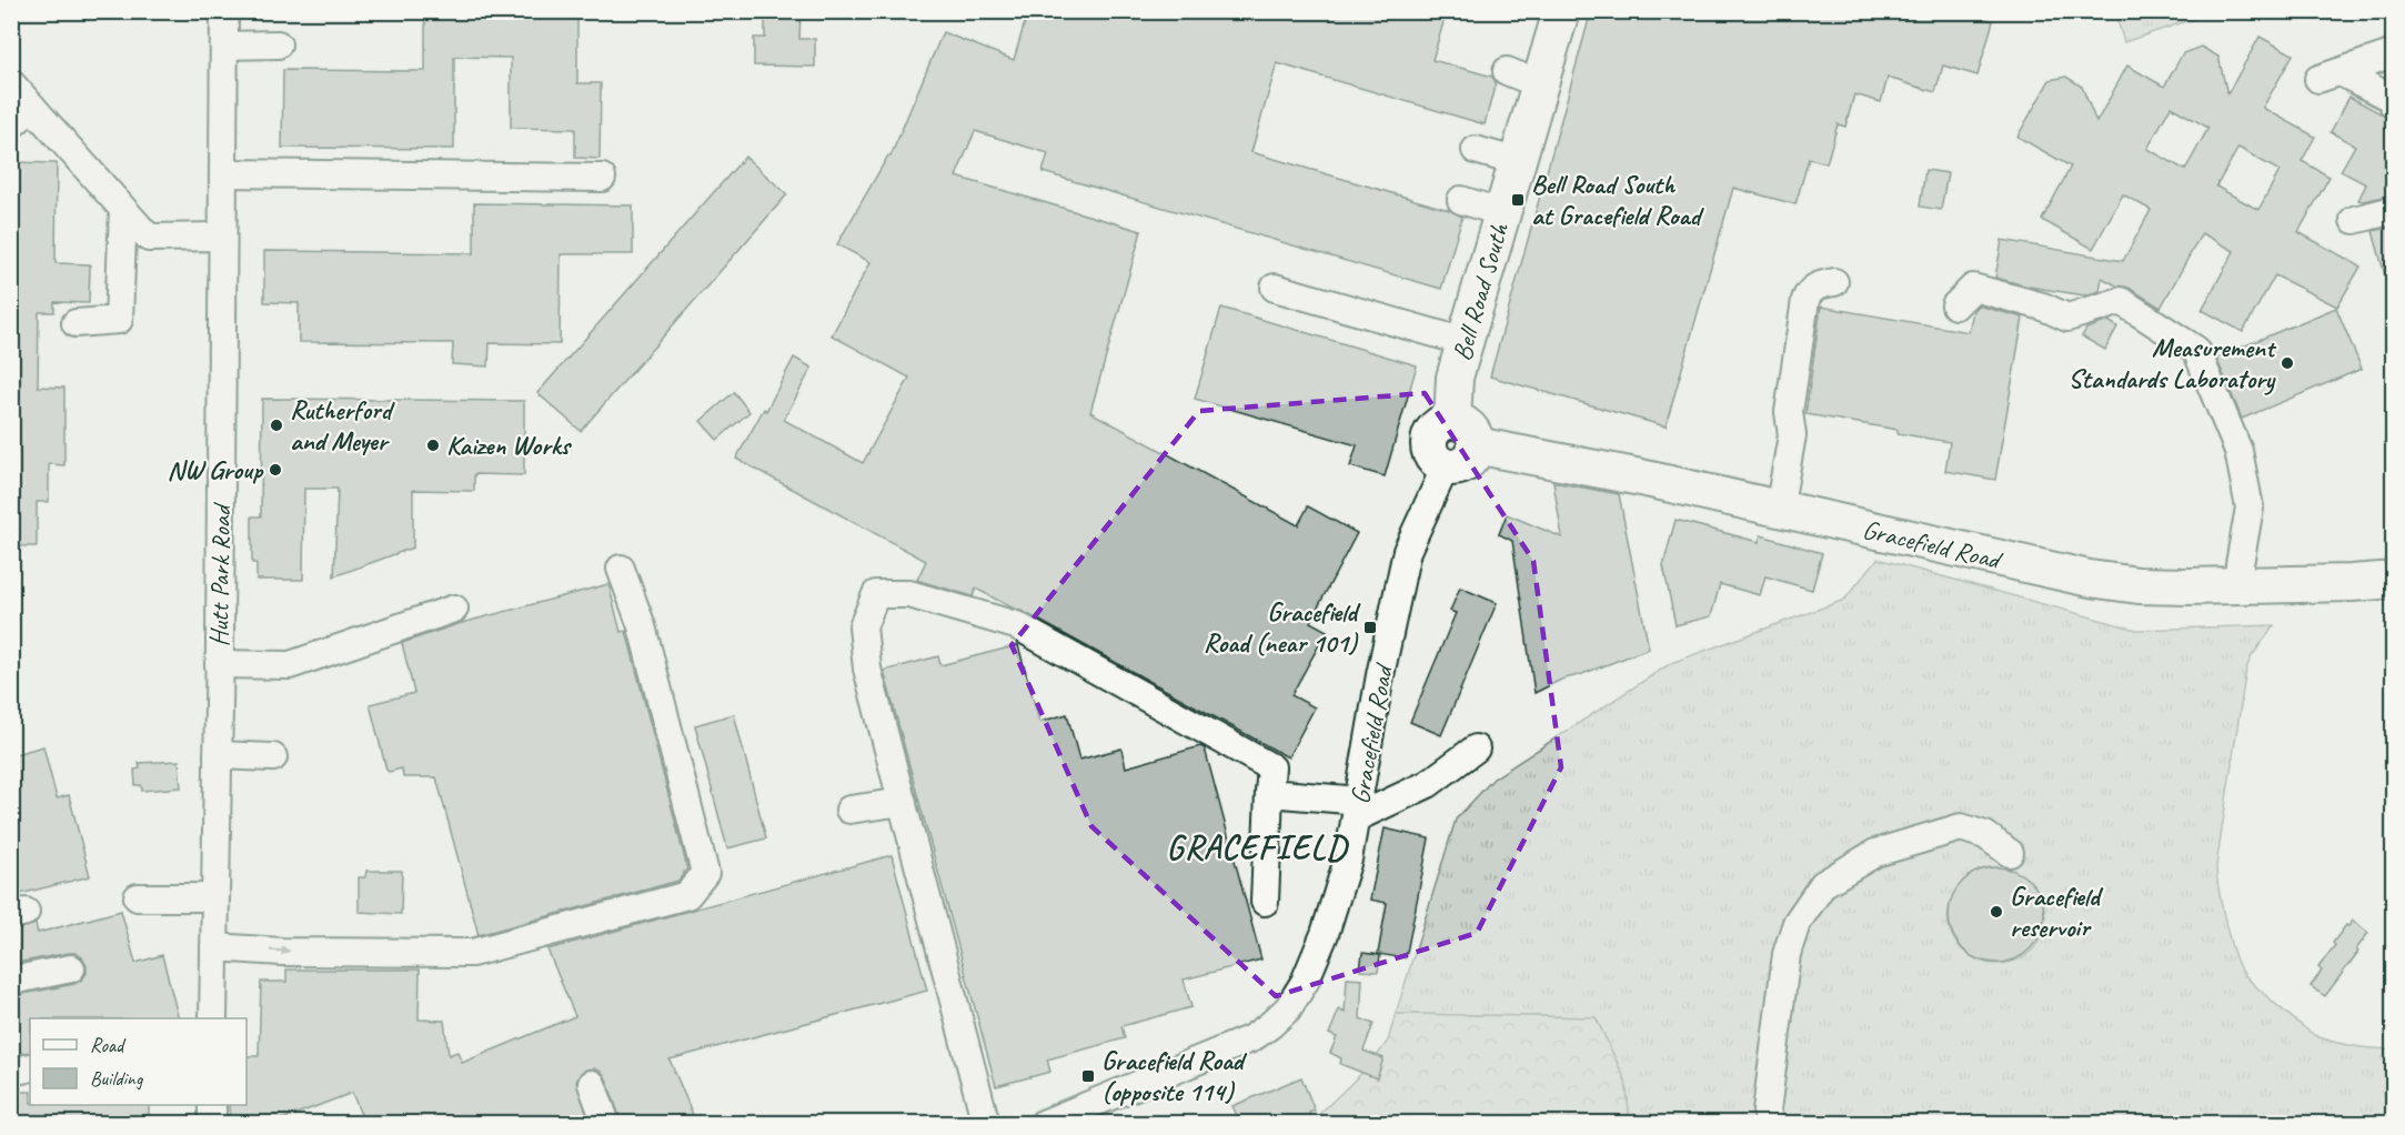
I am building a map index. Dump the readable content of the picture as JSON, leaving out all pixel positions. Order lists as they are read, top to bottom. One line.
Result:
{"streets":{"main road":["Bell Road South","Gracefield Road"],"street":["Hutt Park Road"]},"crossings":[["Bell Road South","Gracefield Road"]],"districts":["GRACEFIELD"],"places":{"transit":["Bell Road South at Gracefield Road","Gracefield Road (near 101)","Gracefield Road (opposite 114)"],"other":["Measurement Standards Laboratory","Rutherford and Meyer","Kaizen Works","NW Group","Gracefield reservoir"]},"legend":["Road","Building"]}
